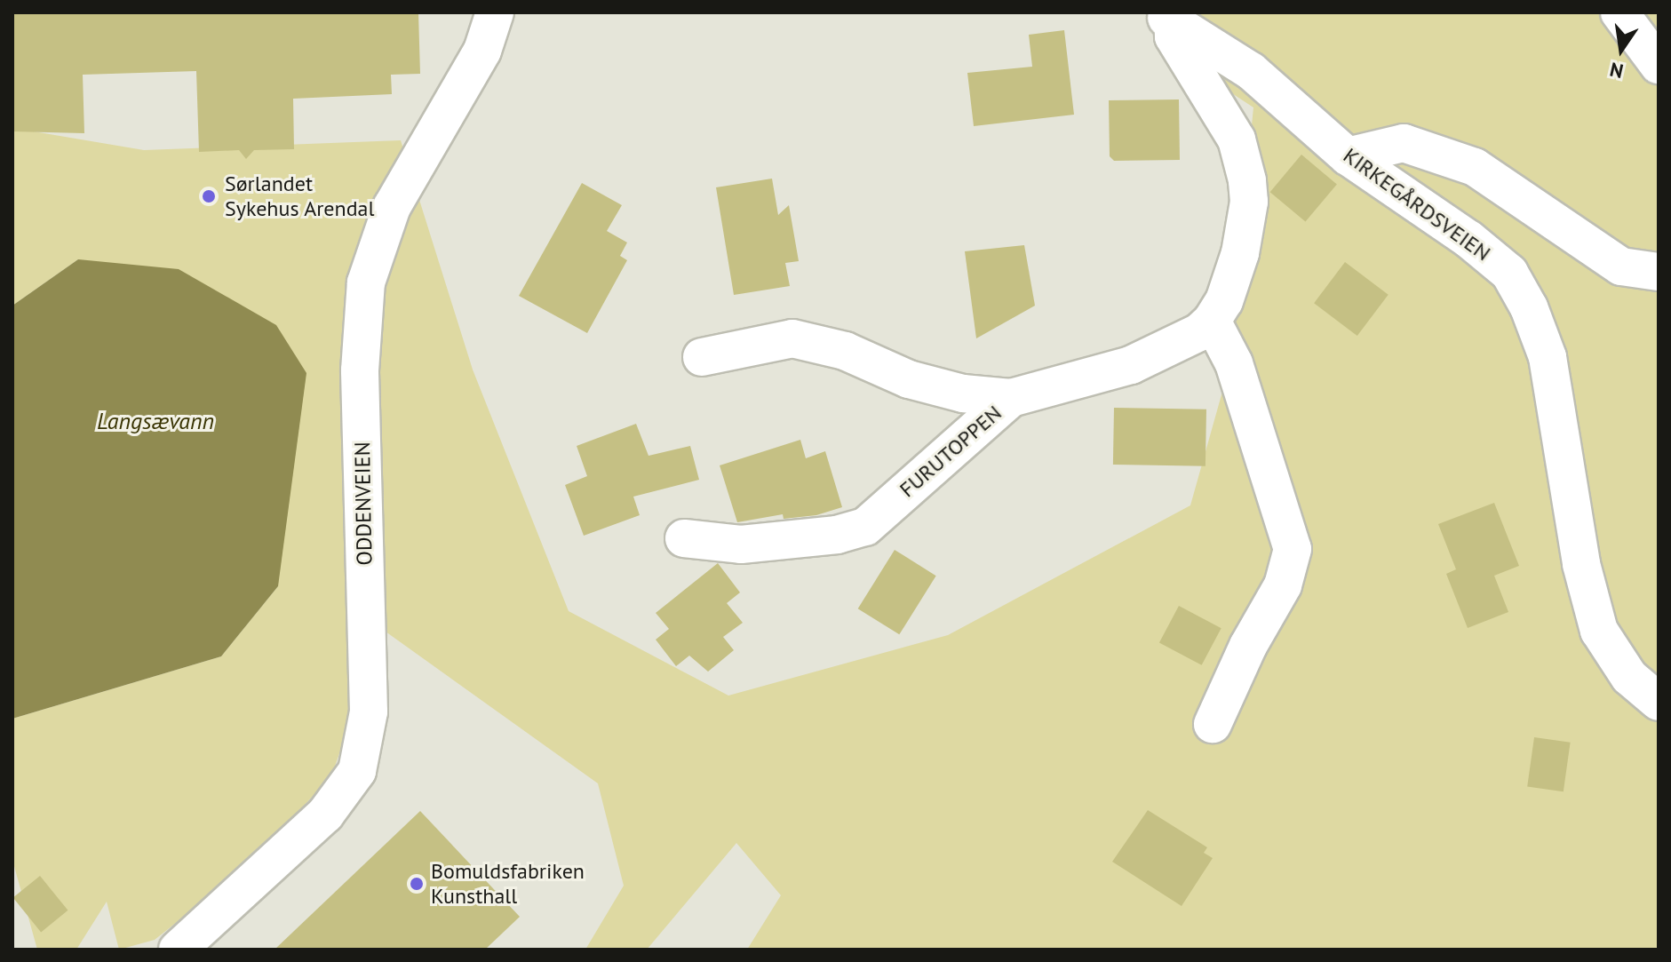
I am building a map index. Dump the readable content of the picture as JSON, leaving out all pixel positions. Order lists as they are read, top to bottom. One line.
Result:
{"streets":{"street":["KIRKEGÅRDSVEIEN","FURUTOPPEN","ODDENVEIEN"]},"crossings":[["KIRKEGÅRDSVEIEN","FURUTOPPEN"]],"water":["Langsævann"],"places":["Sørlandet Sykehus Arendal","Bomuldsfabriken Kunsthall"],"north":"bottom"}
